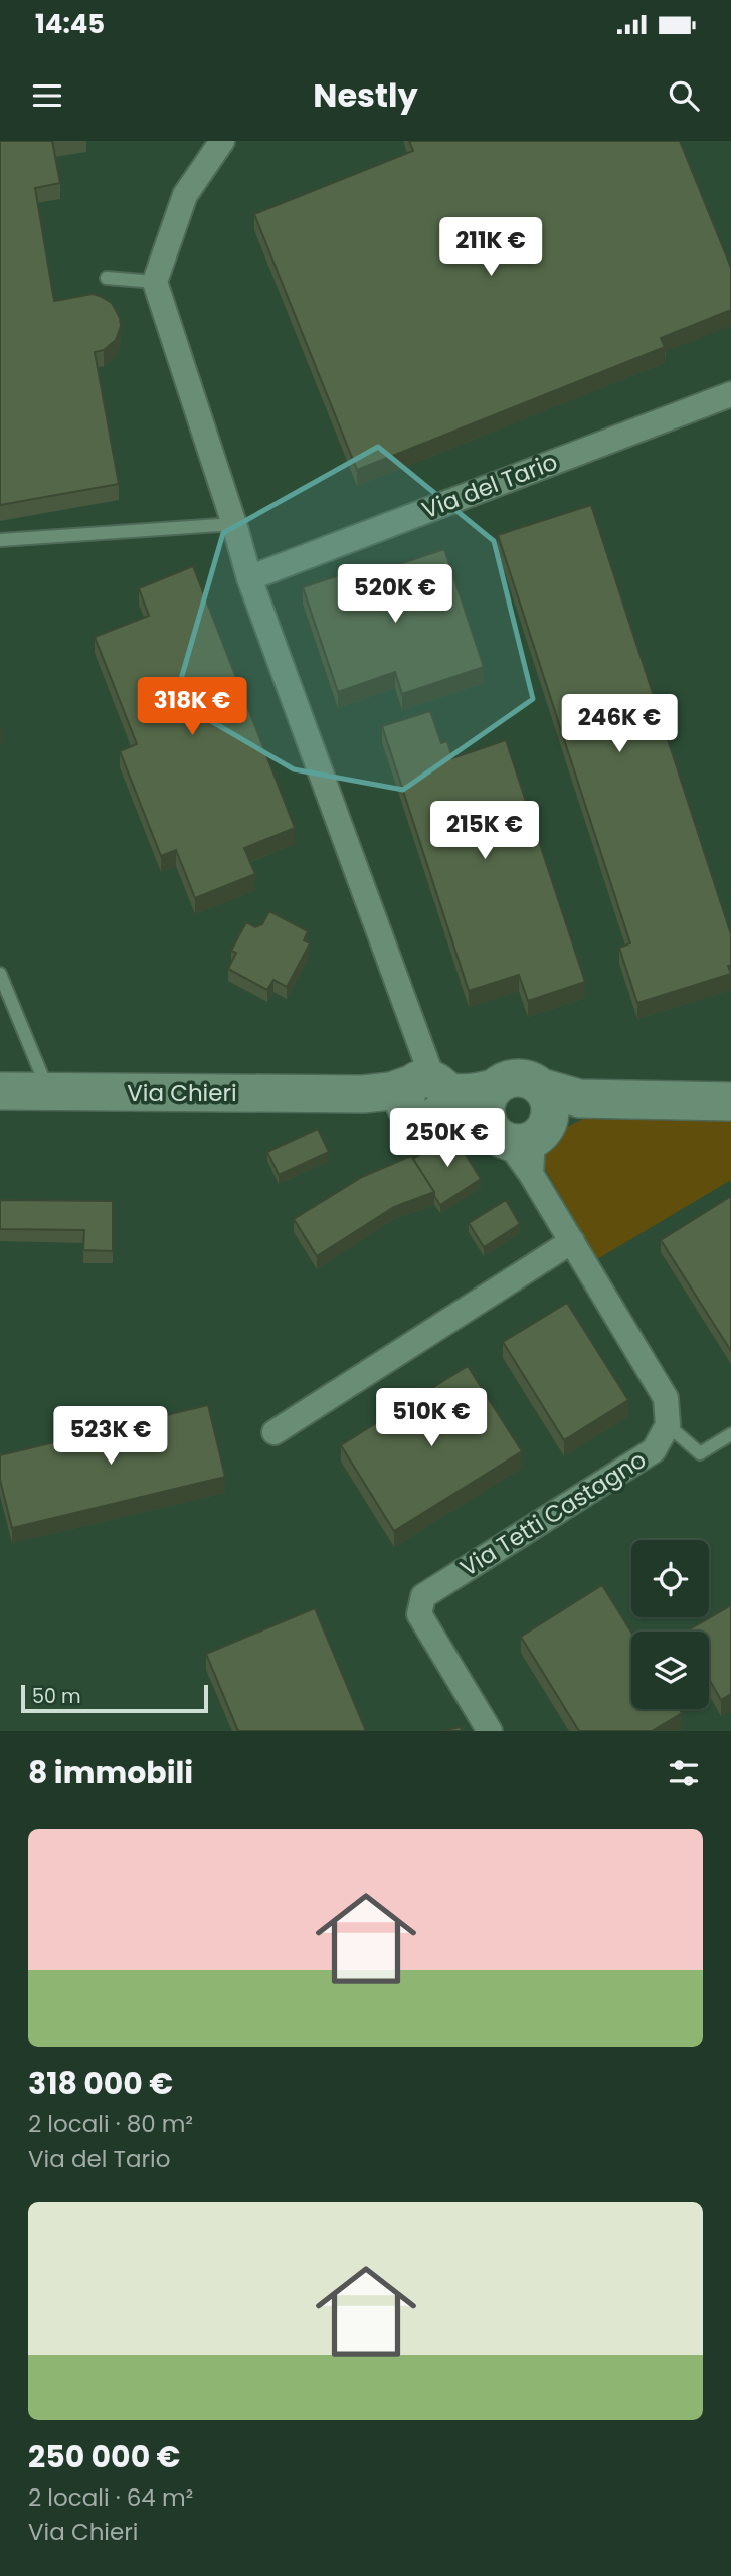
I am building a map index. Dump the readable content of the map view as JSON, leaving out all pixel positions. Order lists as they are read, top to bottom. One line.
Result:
{"streets":{"main road":["Via Chieri"],"street":["Via del Tario","Via Tetti Castagno"]},"scale_bar":"50 m","page":{"status":"14:45","header":"Nestly","price":["211K €","520K €","318K €","246K €","215K €","250K €","510K €","523K €"],"scale":"50 m","heading":"8 immobili","list":[{"name":"318 000 €","note":"2 locali · 80 m² · Via del Tario"},{"name":"250 000 €","note":"2 locali · 64 m² · Via Chieri"}]}}
